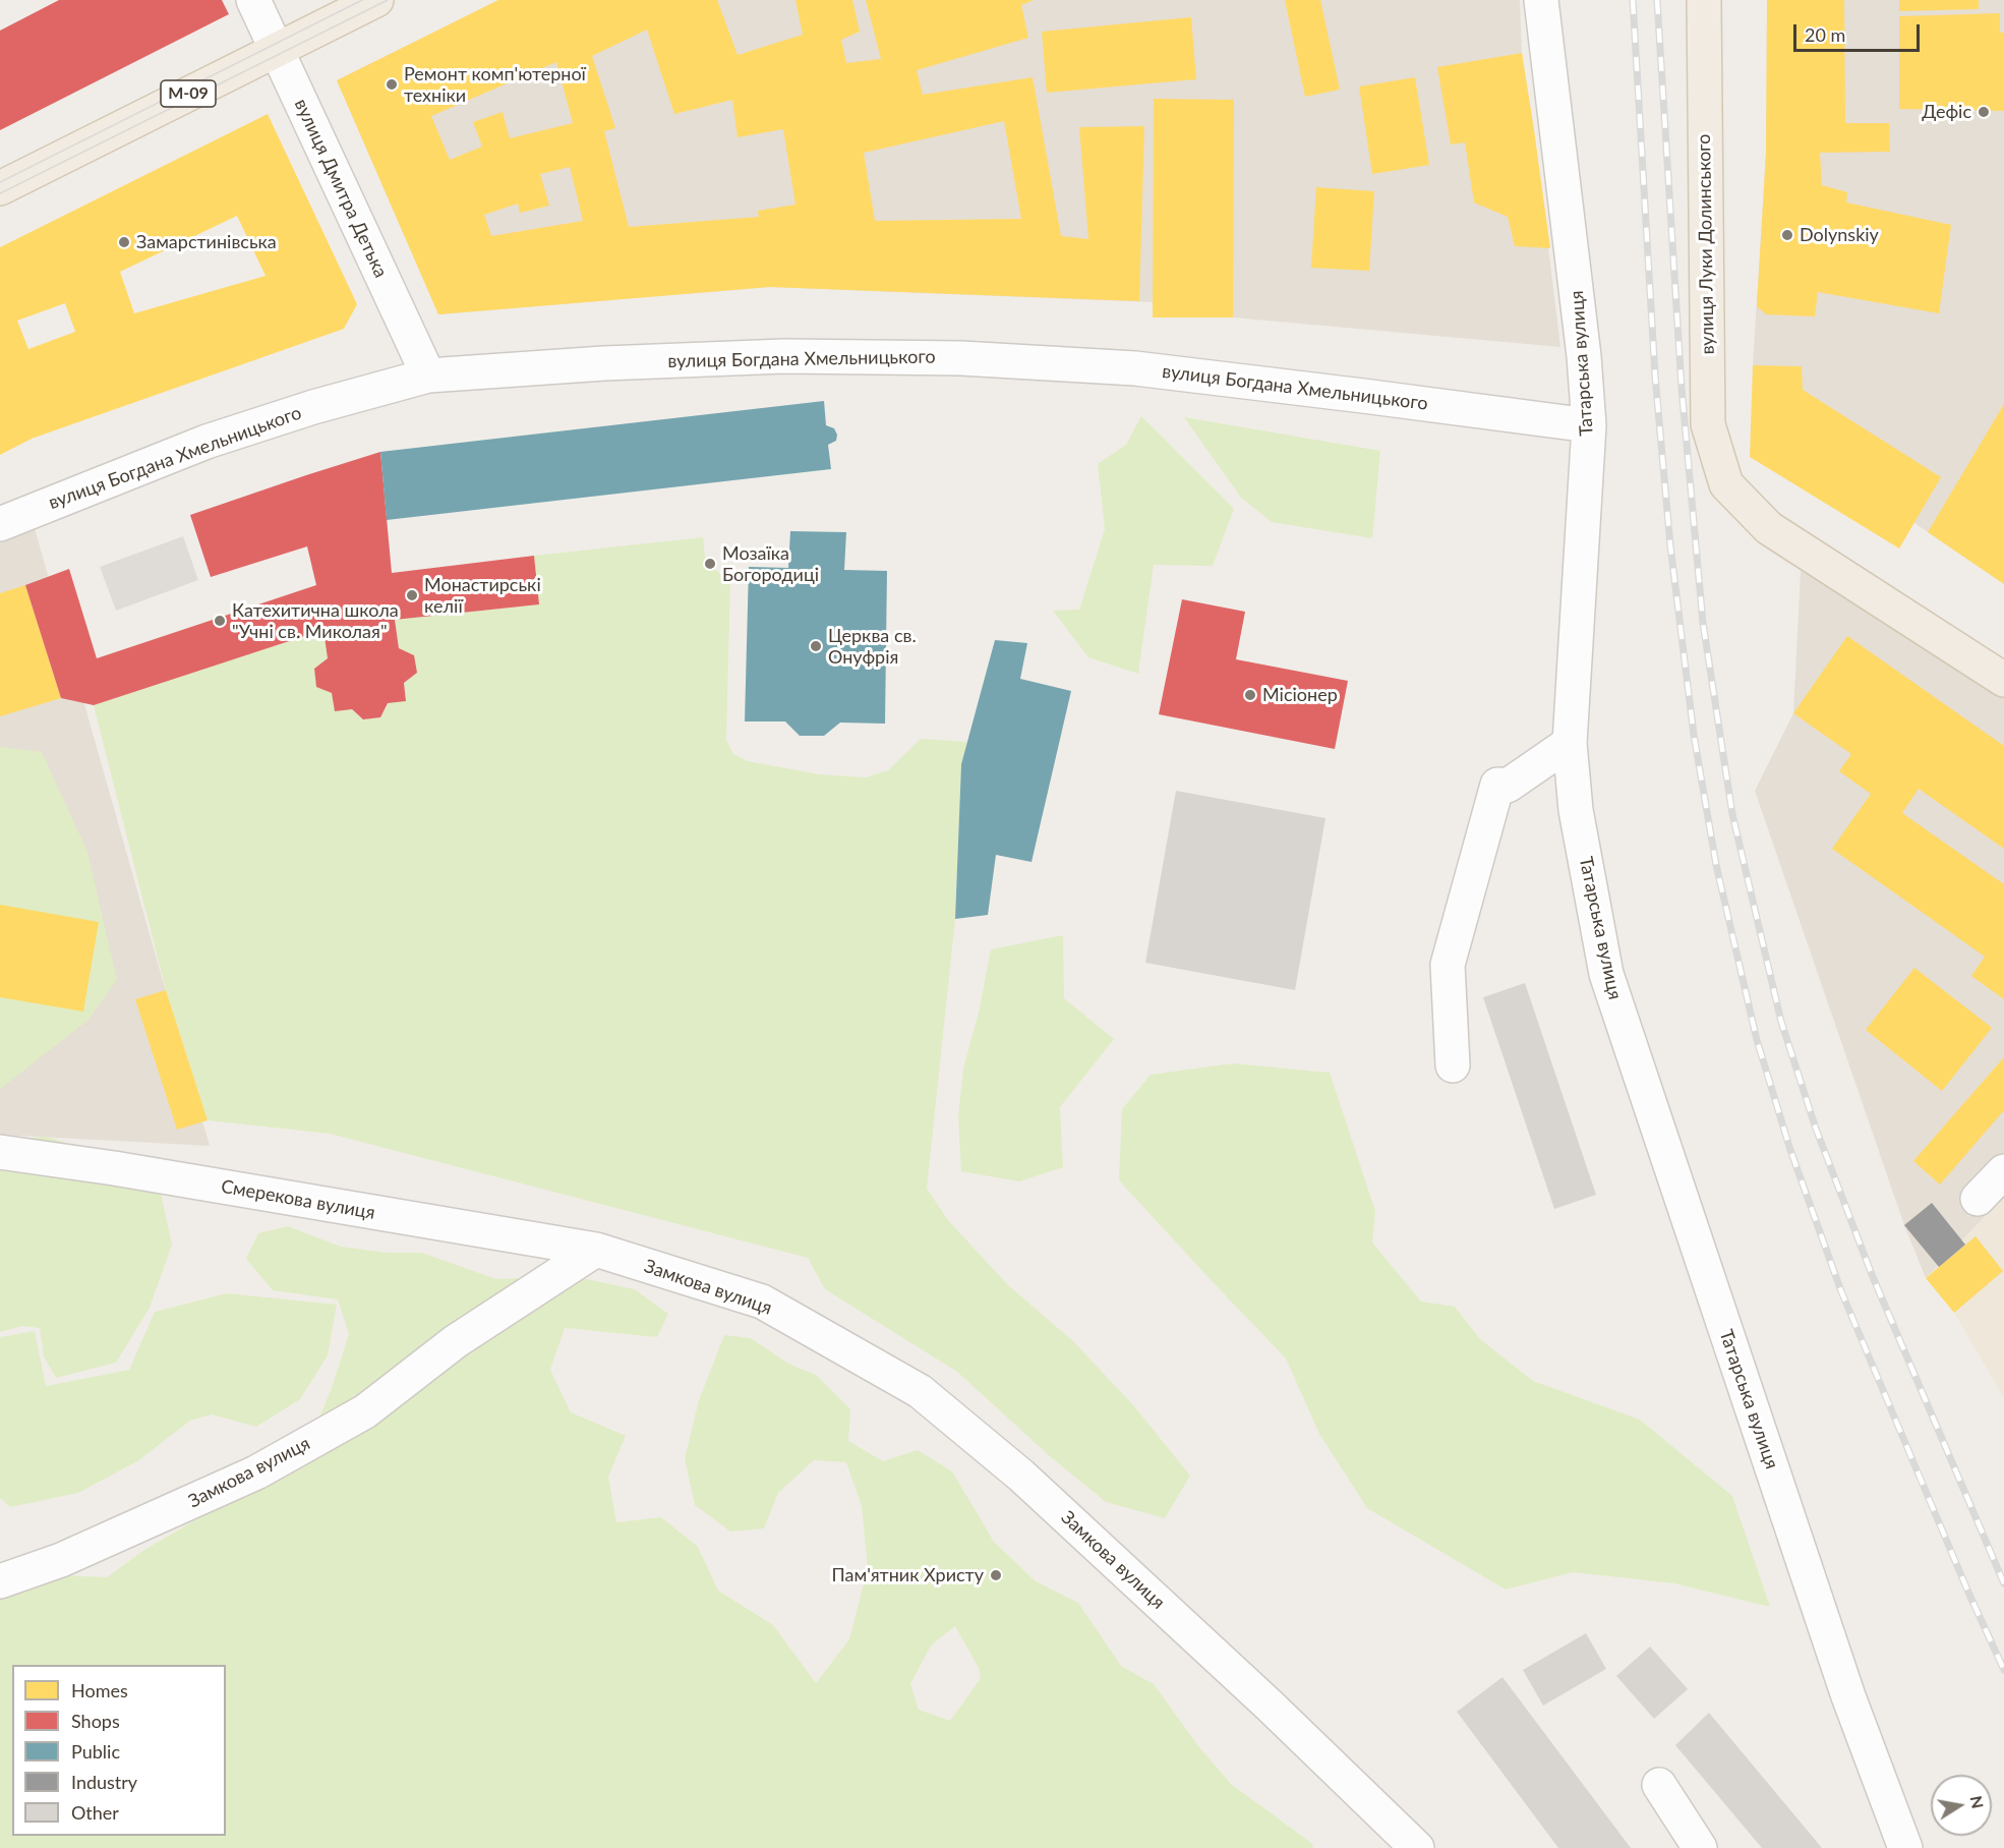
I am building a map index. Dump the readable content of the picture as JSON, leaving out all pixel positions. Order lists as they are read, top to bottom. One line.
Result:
{"streets":{"main road":["М-09","вулиця Луки Долинського"],"street":["вулиця Дмитра Детька","вулиця Богдана Хмельницького","Татарська вулиця","Смерекова вулиця","Замкова вулиця"]},"crossings":[["М-09","вулиця Дмитра Детька"],["вулиця Дмитра Детька","вулиця Богдана Хмельницького"],["вулиця Богдана Хмельницького","Татарська вулиця"],["Смерекова вулиця","Замкова вулиця"]],"places":["Ремонт комп'ютерної техніки","Дефіс","Dolynskiy","Замарстинівська","Мозаїка Богородиці","Монастирські келії","Катехитична школа \"Учні св. Миколая\"","Церква св. Онуфрія","Місіонер","Пам'ятник Христу"],"legend":["Homes","Shops","Public","Industry","Other"],"scale_bar":"20 m","north":"right"}
